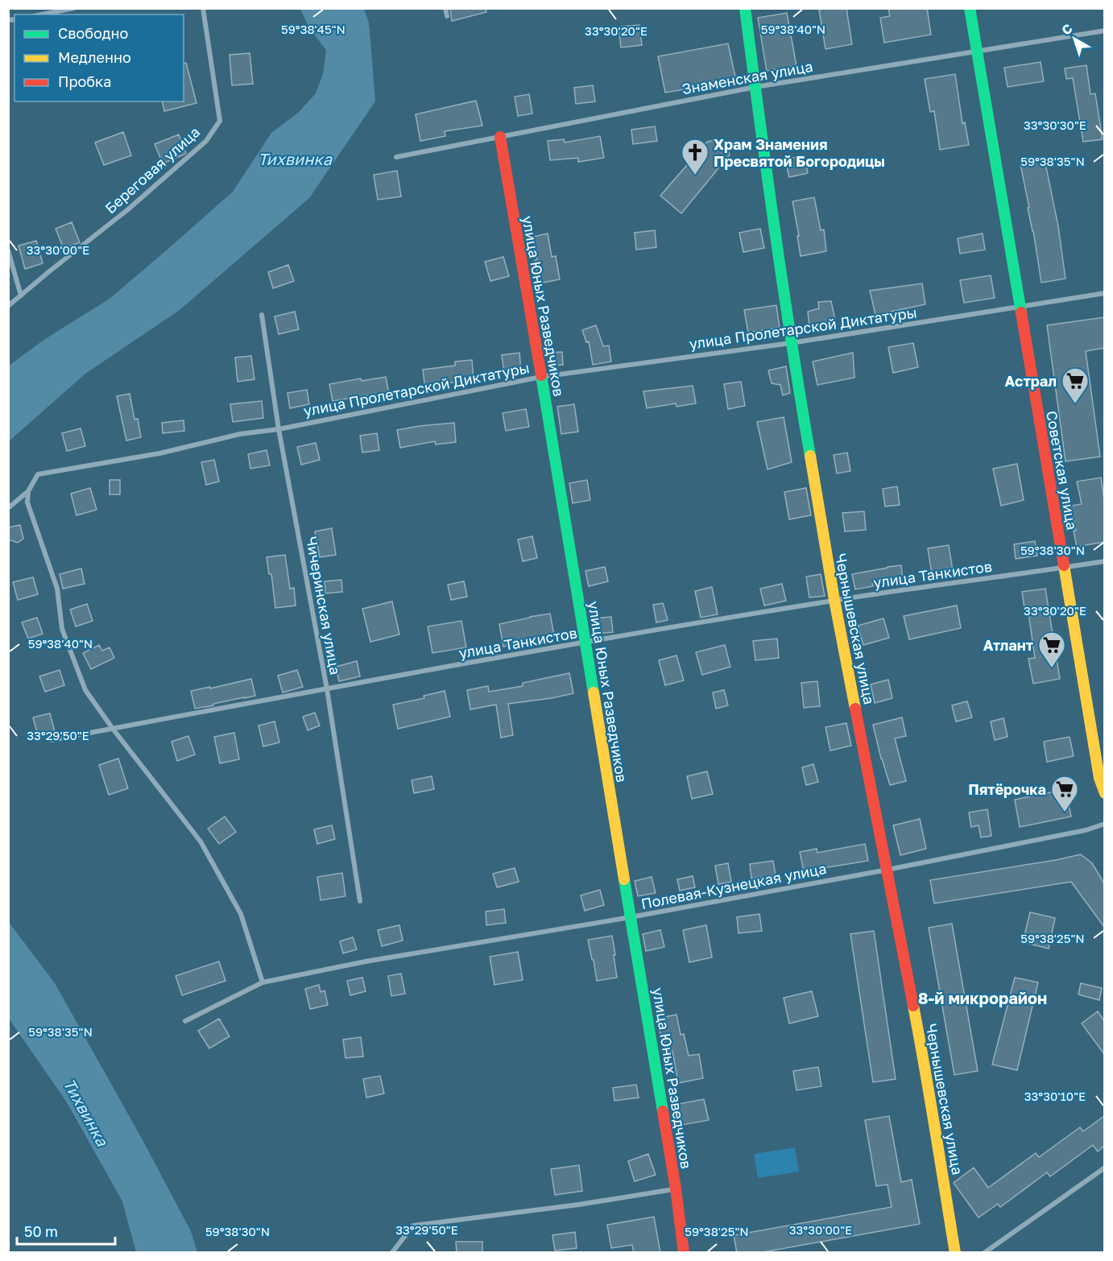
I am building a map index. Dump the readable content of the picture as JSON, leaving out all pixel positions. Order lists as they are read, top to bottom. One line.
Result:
{"streets":{"street":["Знаменская улица","Береговая улица","улица Юных Разведчиков","улица Пролетарской Диктатуры","Советская улица","улица Танкистов","Чичеринская улица","Чернышевская улица","Полевая-Кузнецкая улица"]},"crossings":[["Знаменская улица","улица Юных Разведчиков"],["Знаменская улица","Советская улица"],["Знаменская улица","Чернышевская улица"],["улица Юных Разведчиков","улица Пролетарской Диктатуры"],["улица Юных Разведчиков","улица Танкистов"],["улица Юных Разведчиков","Полевая-Кузнецкая улица"],["улица Пролетарской Диктатуры","Советская улица"],["улица Пролетарской Диктатуры","Чичеринская улица"],["улица Пролетарской Диктатуры","Чернышевская улица"],["Советская улица","улица Танкистов"],["улица Танкистов","Чичеринская улица"],["улица Танкистов","Чернышевская улица"],["Чернышевская улица","Полевая-Кузнецкая улица"]],"districts":["8-й микрорайон"],"water":["Тихвинка"],"places":{"church":["Храм Знамения Пресвятой Богородицы"],"supermarket":["Астрал","Атлант","Пятёрочка"]},"legend":["Свободно","Медленно","Пробка"],"scale_bar":"50 m","north":"top left","coordinates":["59°38'45\"N","59°38'40\"N","33°30'20\"E","33°30'30\"E","59°38'35\"N","33°30'00\"E","59°38'30\"N","33°29'50\"E","59°38'25\"N","33°30'10\"E"]}
